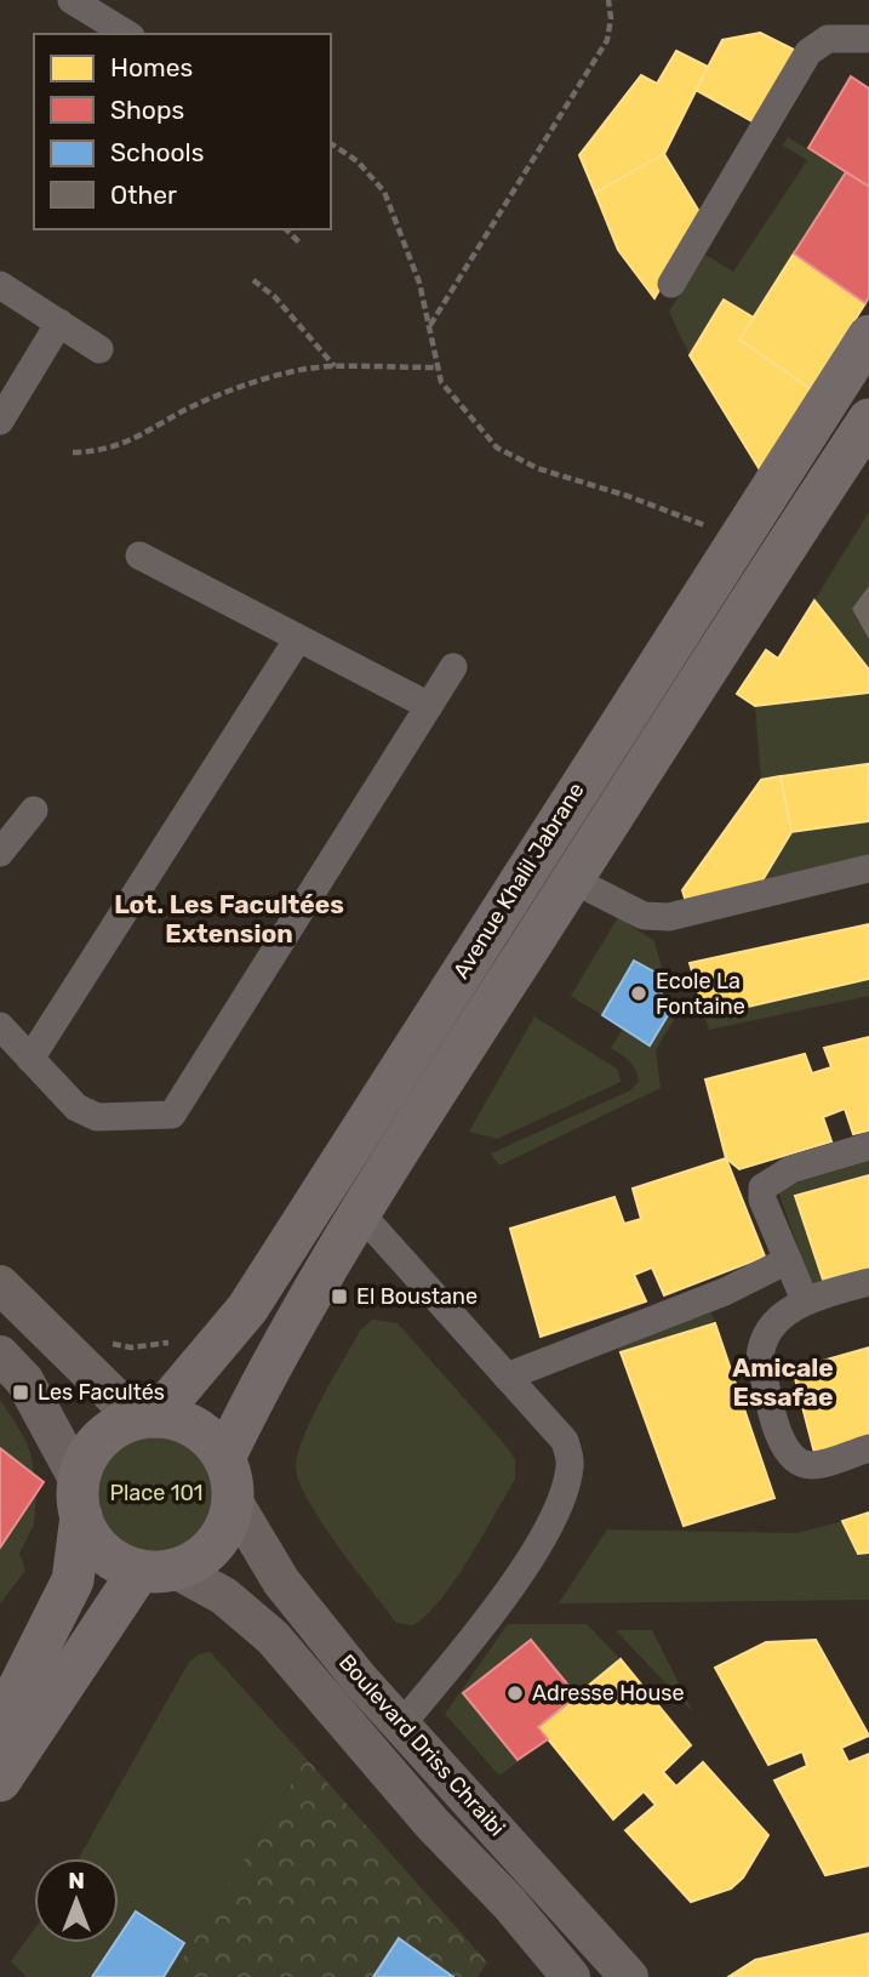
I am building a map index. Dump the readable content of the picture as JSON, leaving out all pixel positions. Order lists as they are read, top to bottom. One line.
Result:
{"streets":{"main road":["Avenue Khalil Jabrane","Boulevard Driss Chraibi"]},"crossings":[["Avenue Khalil Jabrane","Boulevard Driss Chraibi"]],"districts":["Lot. Les Facultées Extension","Amicale Essafae"],"parks":["Place 101"],"places":{"other":["Ecole La Fontaine","Adresse House"],"transit":["El Boustane","Les Facultés"]},"legend":["Homes","Shops","Schools","Other"],"north":"top"}
